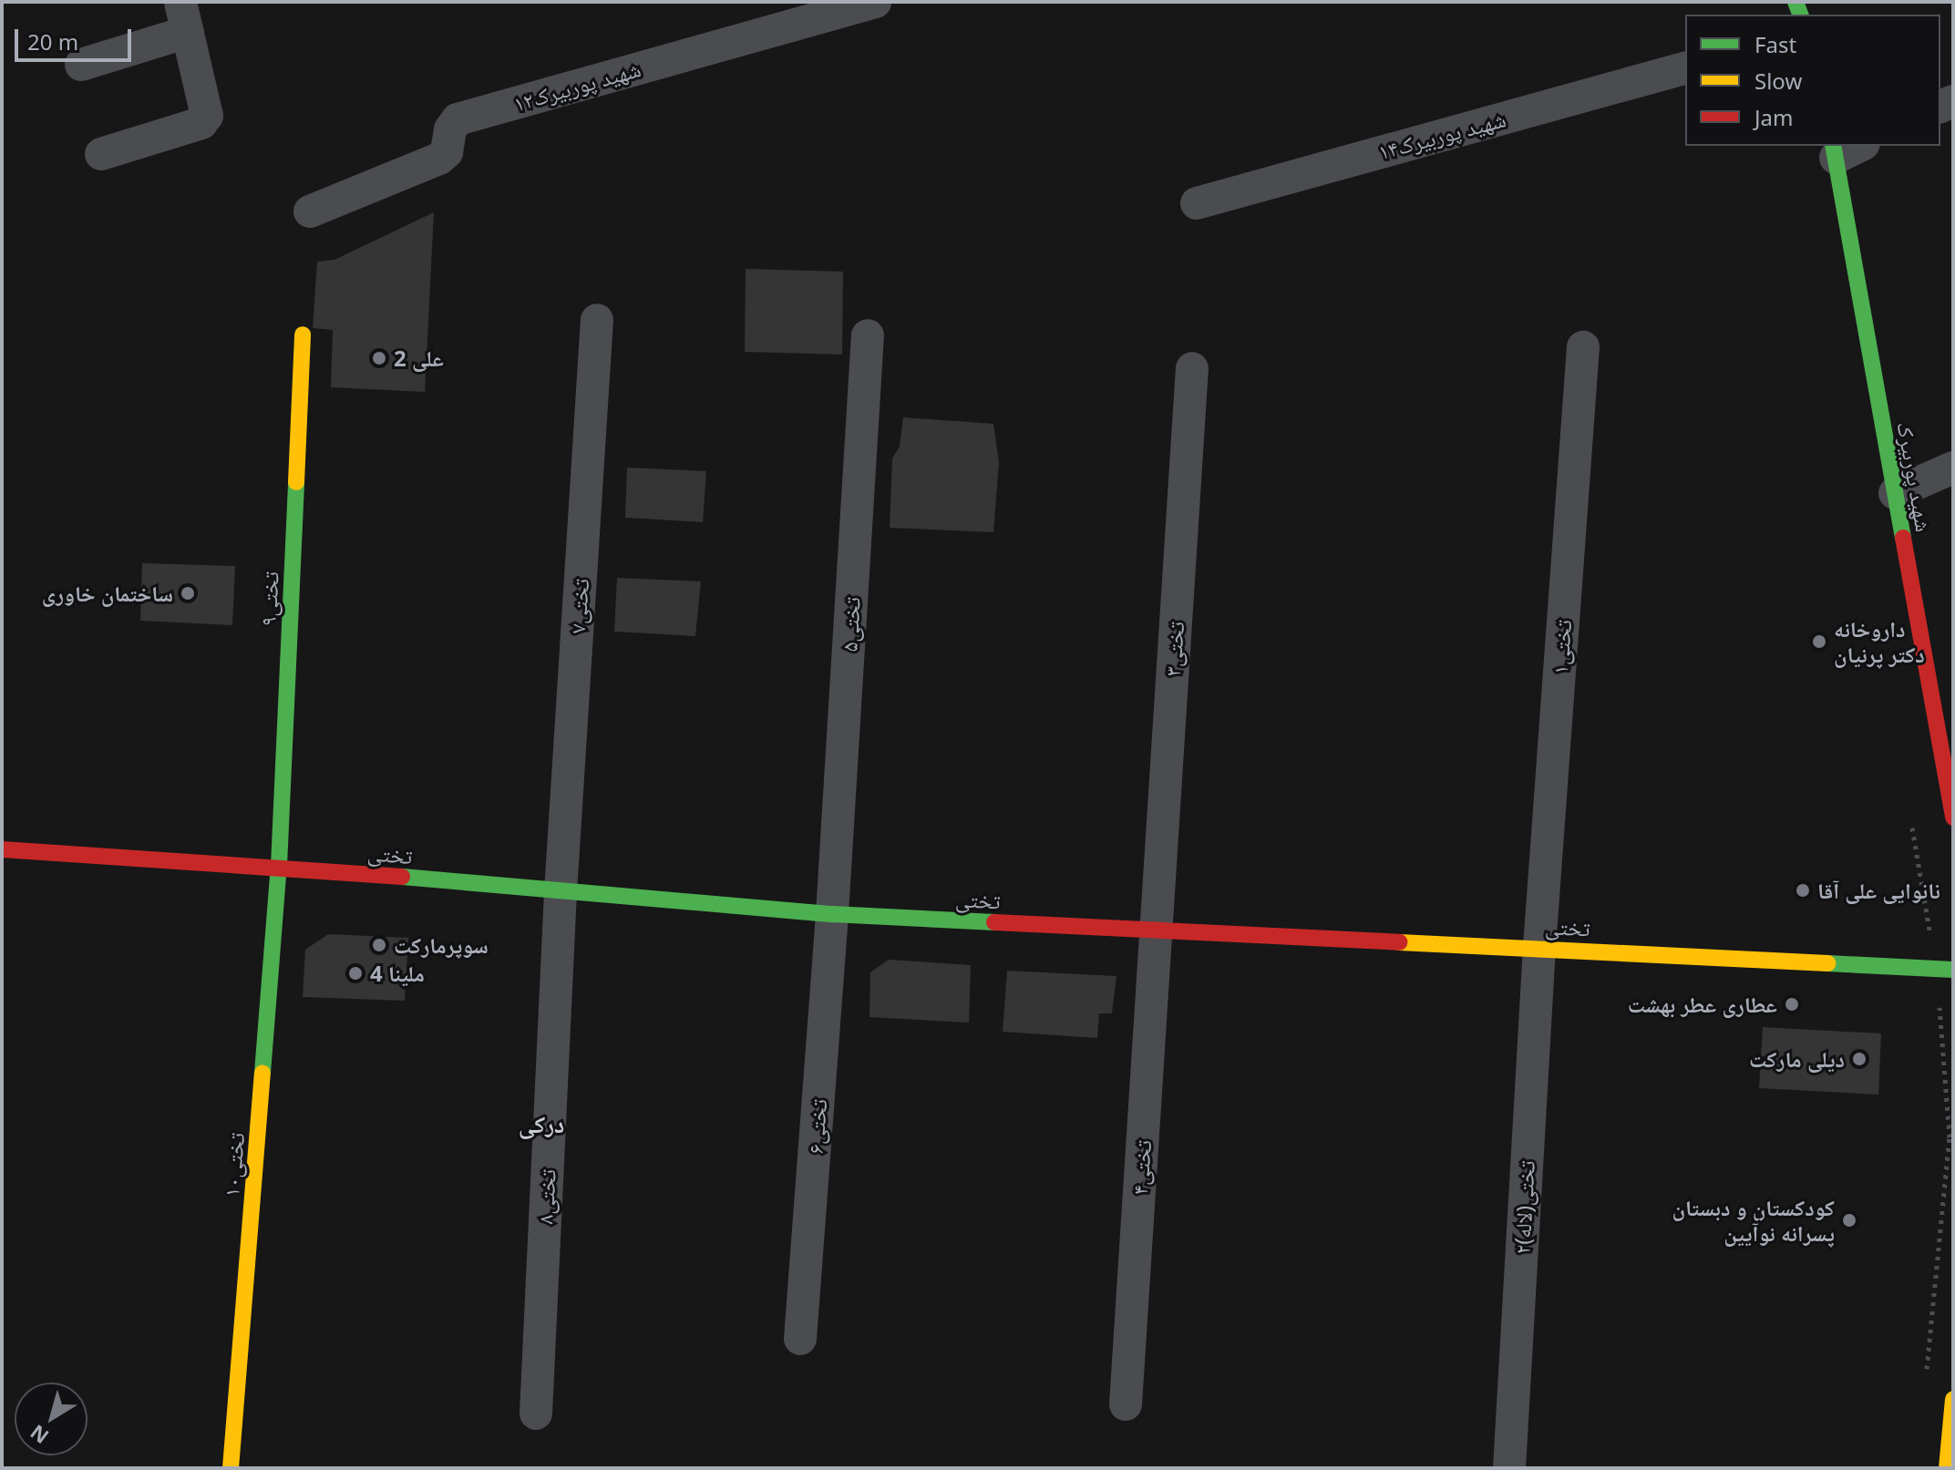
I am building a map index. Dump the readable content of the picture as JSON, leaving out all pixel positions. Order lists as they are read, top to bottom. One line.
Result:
{"streets":{"street":["شهید پوربیرک۱۲","شهید پوربیرک۱۴","شهید پوربیرک","تختی۹","تختی۷","تختی۵","تختی۱","تختی۳","تختی","تختی۶","تختی۱۰","تختی۴","تختی۸","۲تختی(لاله)"]},"crossings":[["تختی۹","تختی"],["تختی۹","تختی۱۰"],["تختی۷","تختی"],["تختی۷","تختی۸"],["تختی۵","تختی"],["تختی۵","تختی۶"],["تختی۱","تختی"],["تختی۱","۲تختی(لاله)"],["تختی۳","تختی"],["تختی۳","تختی۴"],["تختی","تختی۶"],["تختی","تختی۱۰"],["تختی","تختی۴"],["تختی","تختی۸"],["تختی","۲تختی(لاله)"]],"districts":["درکی"],"places":["علی 2","ساختمان خاوری","داروخانه دکتر پرنیان","نانوایی علی آقا","سوپرمارکت","ملینا 4","عطاری عطر بهشت","دیلی مارکت","کودکستان و دبستان پسرانه نوآیین"],"legend":["Fast","Slow","Jam"],"scale_bar":"20 m","north":"bottom left"}
